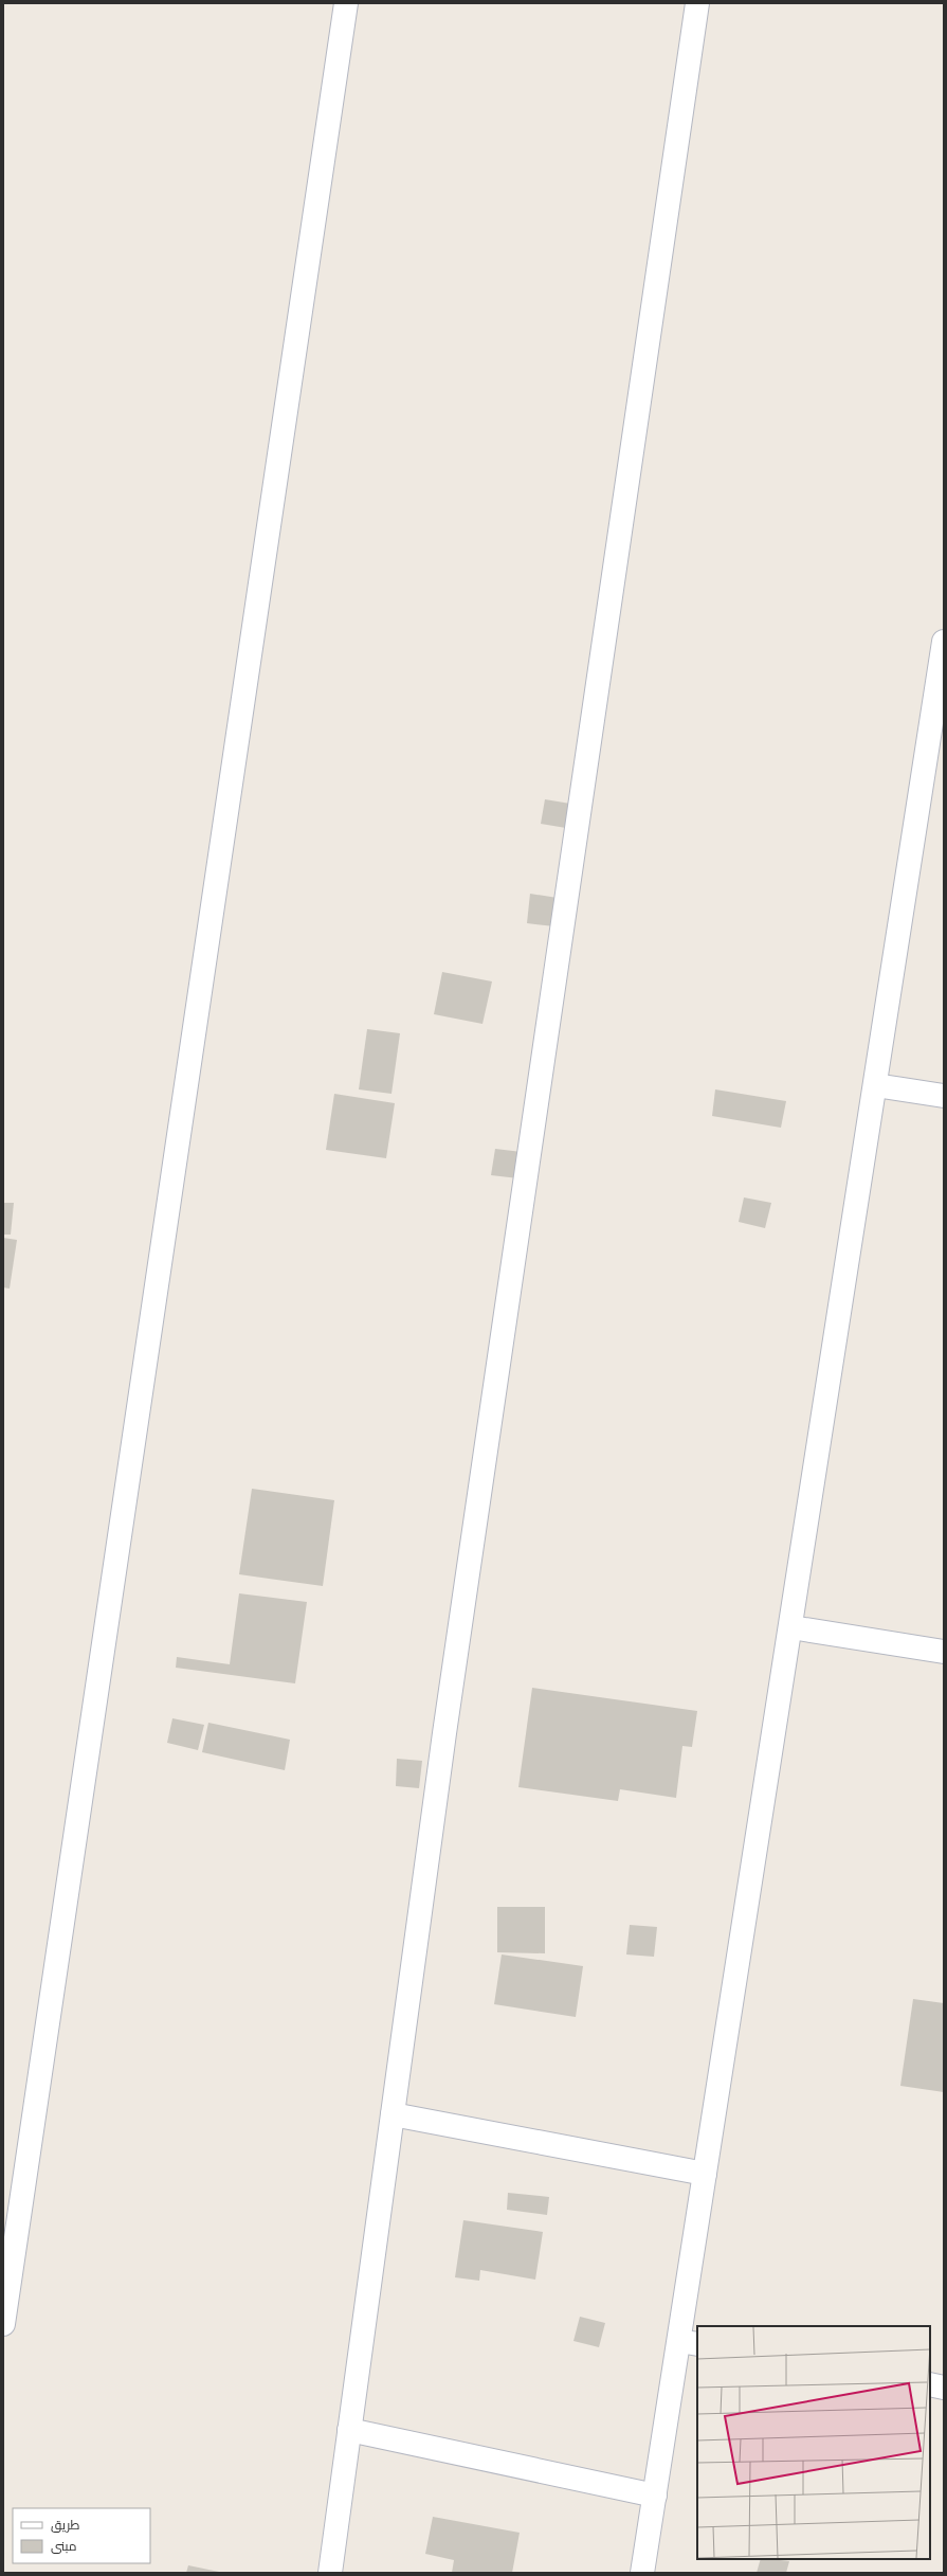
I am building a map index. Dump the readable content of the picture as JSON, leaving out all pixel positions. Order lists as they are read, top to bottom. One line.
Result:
{"legend":["طريق","مبنى"]}
